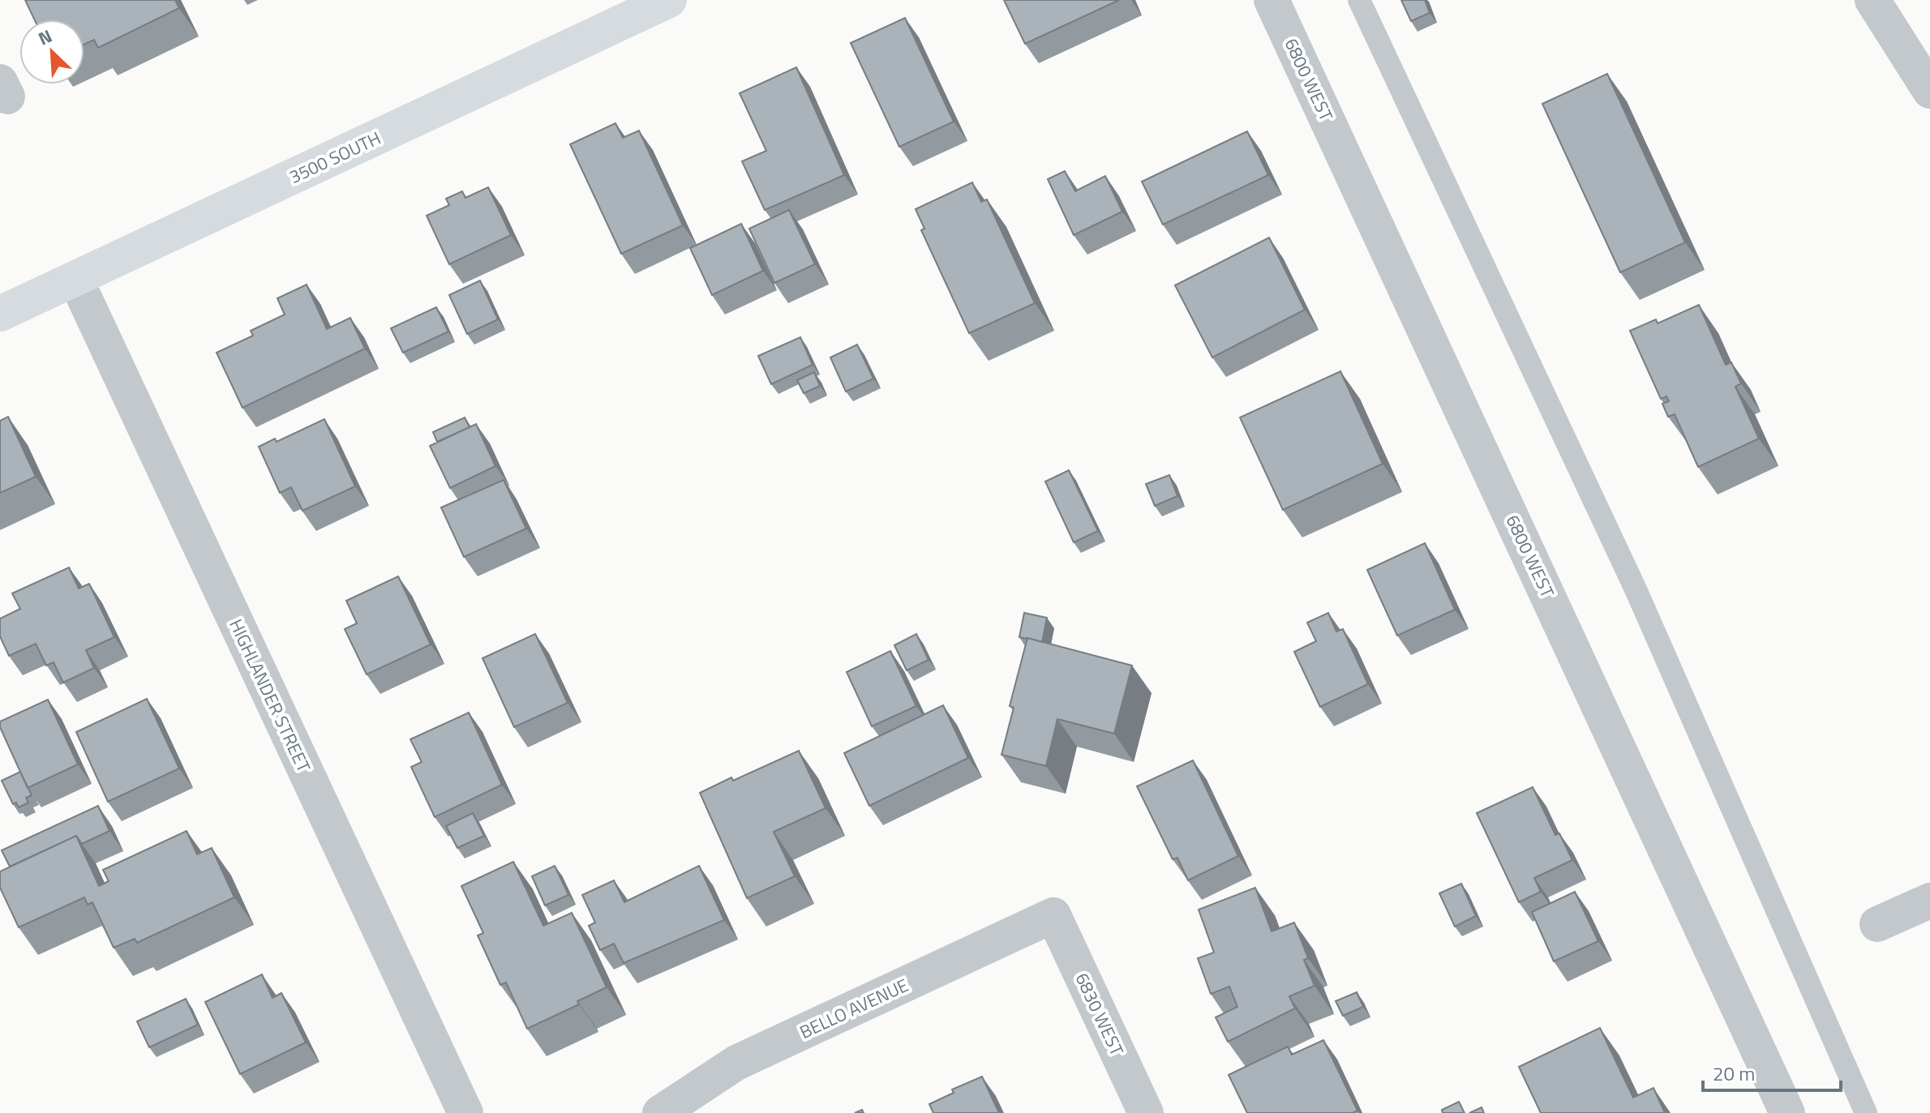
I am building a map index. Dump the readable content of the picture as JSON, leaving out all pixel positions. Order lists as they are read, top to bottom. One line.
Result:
{"streets":{"main road":["3500 SOUTH"],"street":["6800 WEST","HIGHLANDER STREET","BELLO AVENUE","6830 WEST"]},"crossings":[["3500 SOUTH","HIGHLANDER STREET"],["BELLO AVENUE","6830 WEST"]],"scale_bar":"20 m","north":"top left"}
